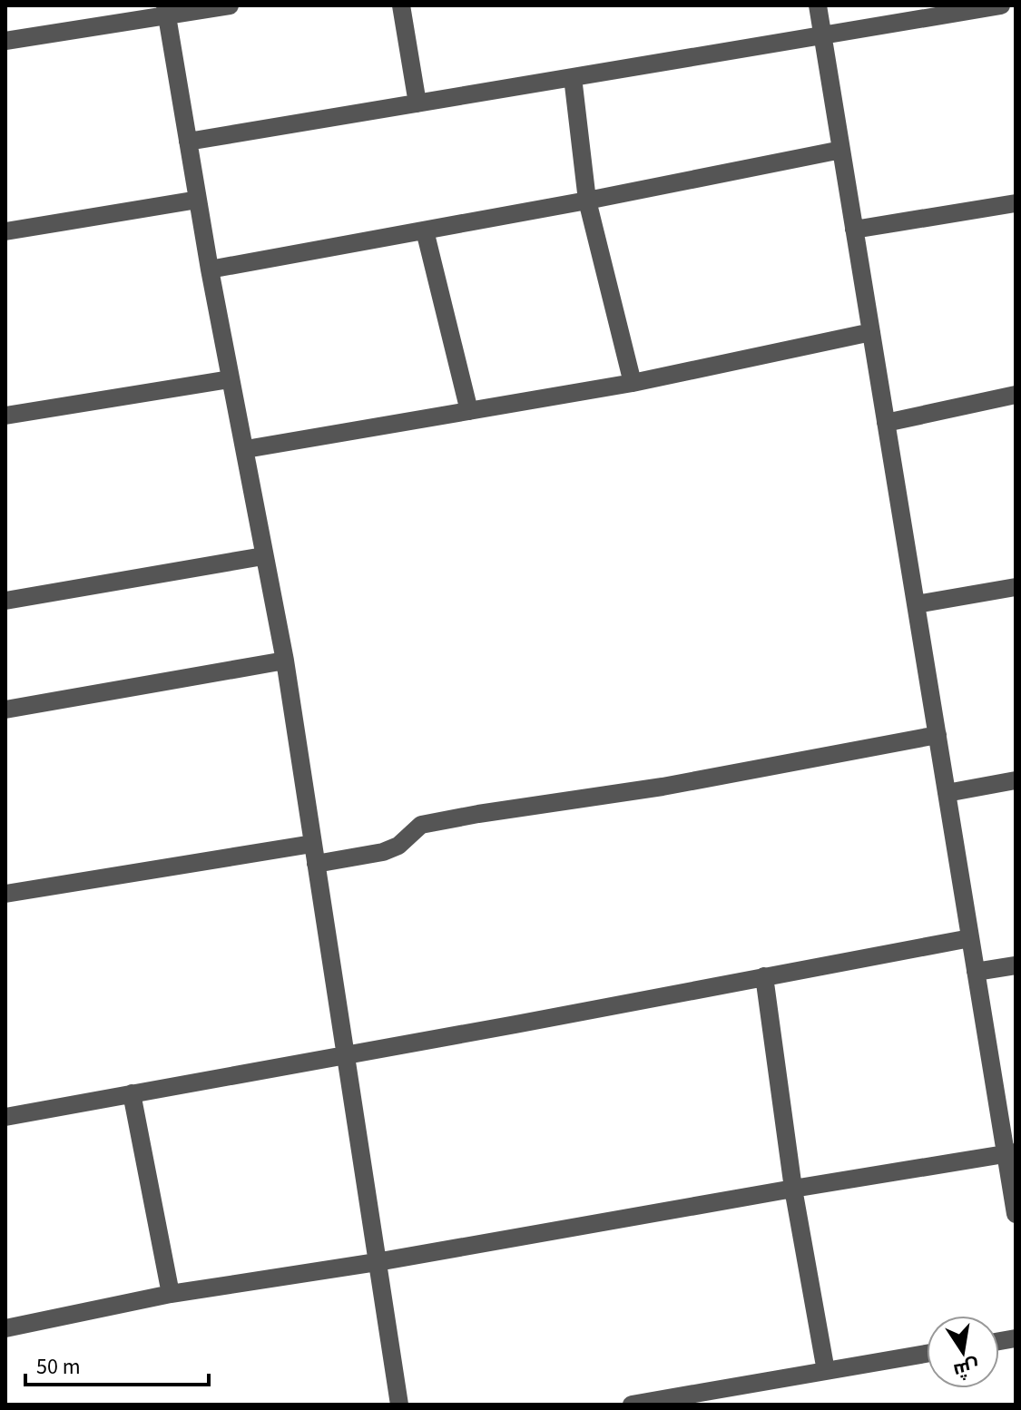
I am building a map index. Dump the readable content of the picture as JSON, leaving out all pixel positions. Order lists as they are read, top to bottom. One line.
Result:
{"scale_bar":"50 m","north":"bottom"}
